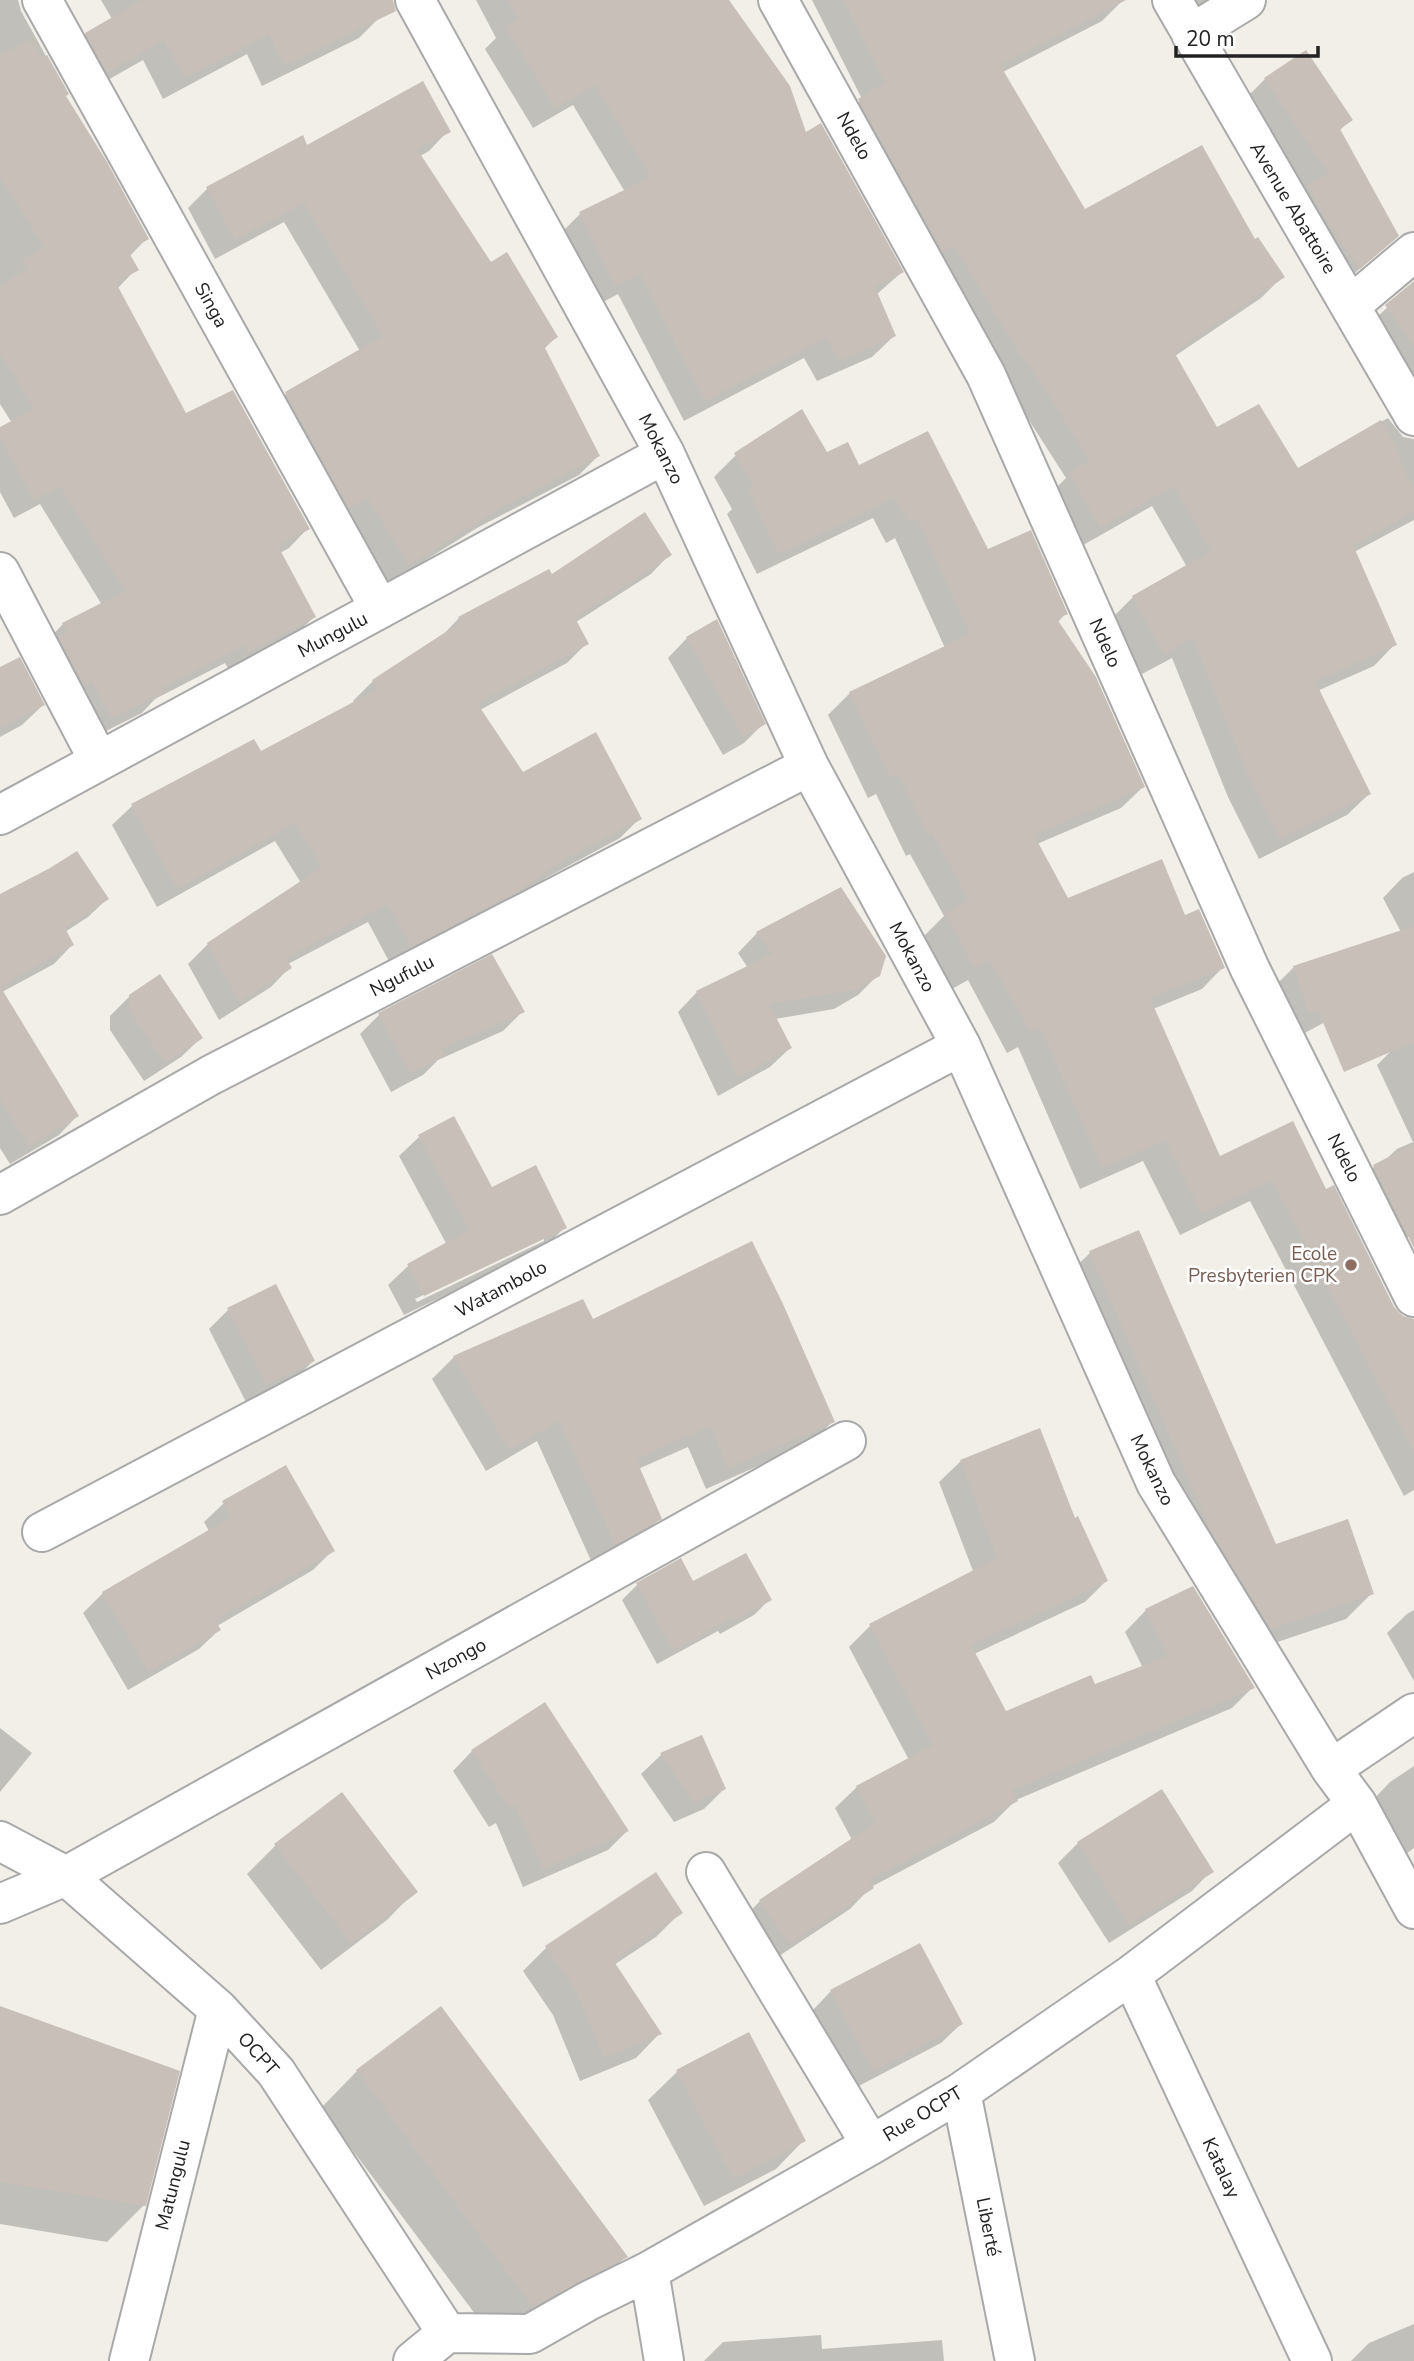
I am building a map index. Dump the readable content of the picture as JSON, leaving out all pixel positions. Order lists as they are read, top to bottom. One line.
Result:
{"streets":{"street":["Ndelo","Avenue Abattoire","Singa","Mokanzo","Mungulu","Ngufulu","Watambolo","Nzongo","OCPT","Rue OCPT","Katalay","Matungulu","Liberté"]},"crossings":[["Singa","Mungulu"],["Mokanzo","Mungulu"],["Mokanzo","Ngufulu"],["Mokanzo","Watambolo"],["Mokanzo","Rue OCPT"],["Nzongo","OCPT"],["OCPT","Rue OCPT"],["OCPT","Matungulu"],["Rue OCPT","Katalay"],["Rue OCPT","Liberté"]],"places":["Ecole Presbyterien CPK"],"scale_bar":"20 m"}
